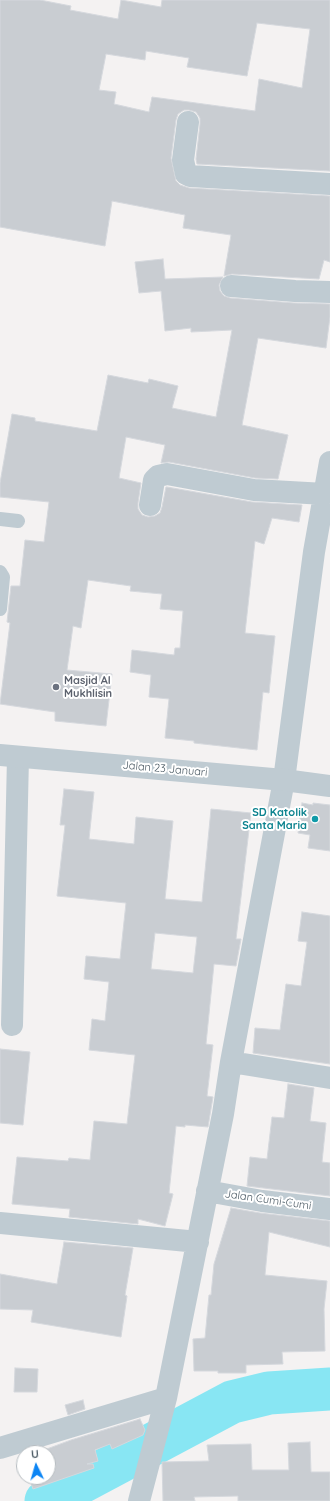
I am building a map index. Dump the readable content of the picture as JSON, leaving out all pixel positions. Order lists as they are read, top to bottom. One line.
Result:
{"streets":{"street":["Jalan 23 Januari","Jalan Cumi-Cumi"]},"places":["Masjid Al Mukhlisin","SD Katolik Santa Maria"],"north":"top"}
